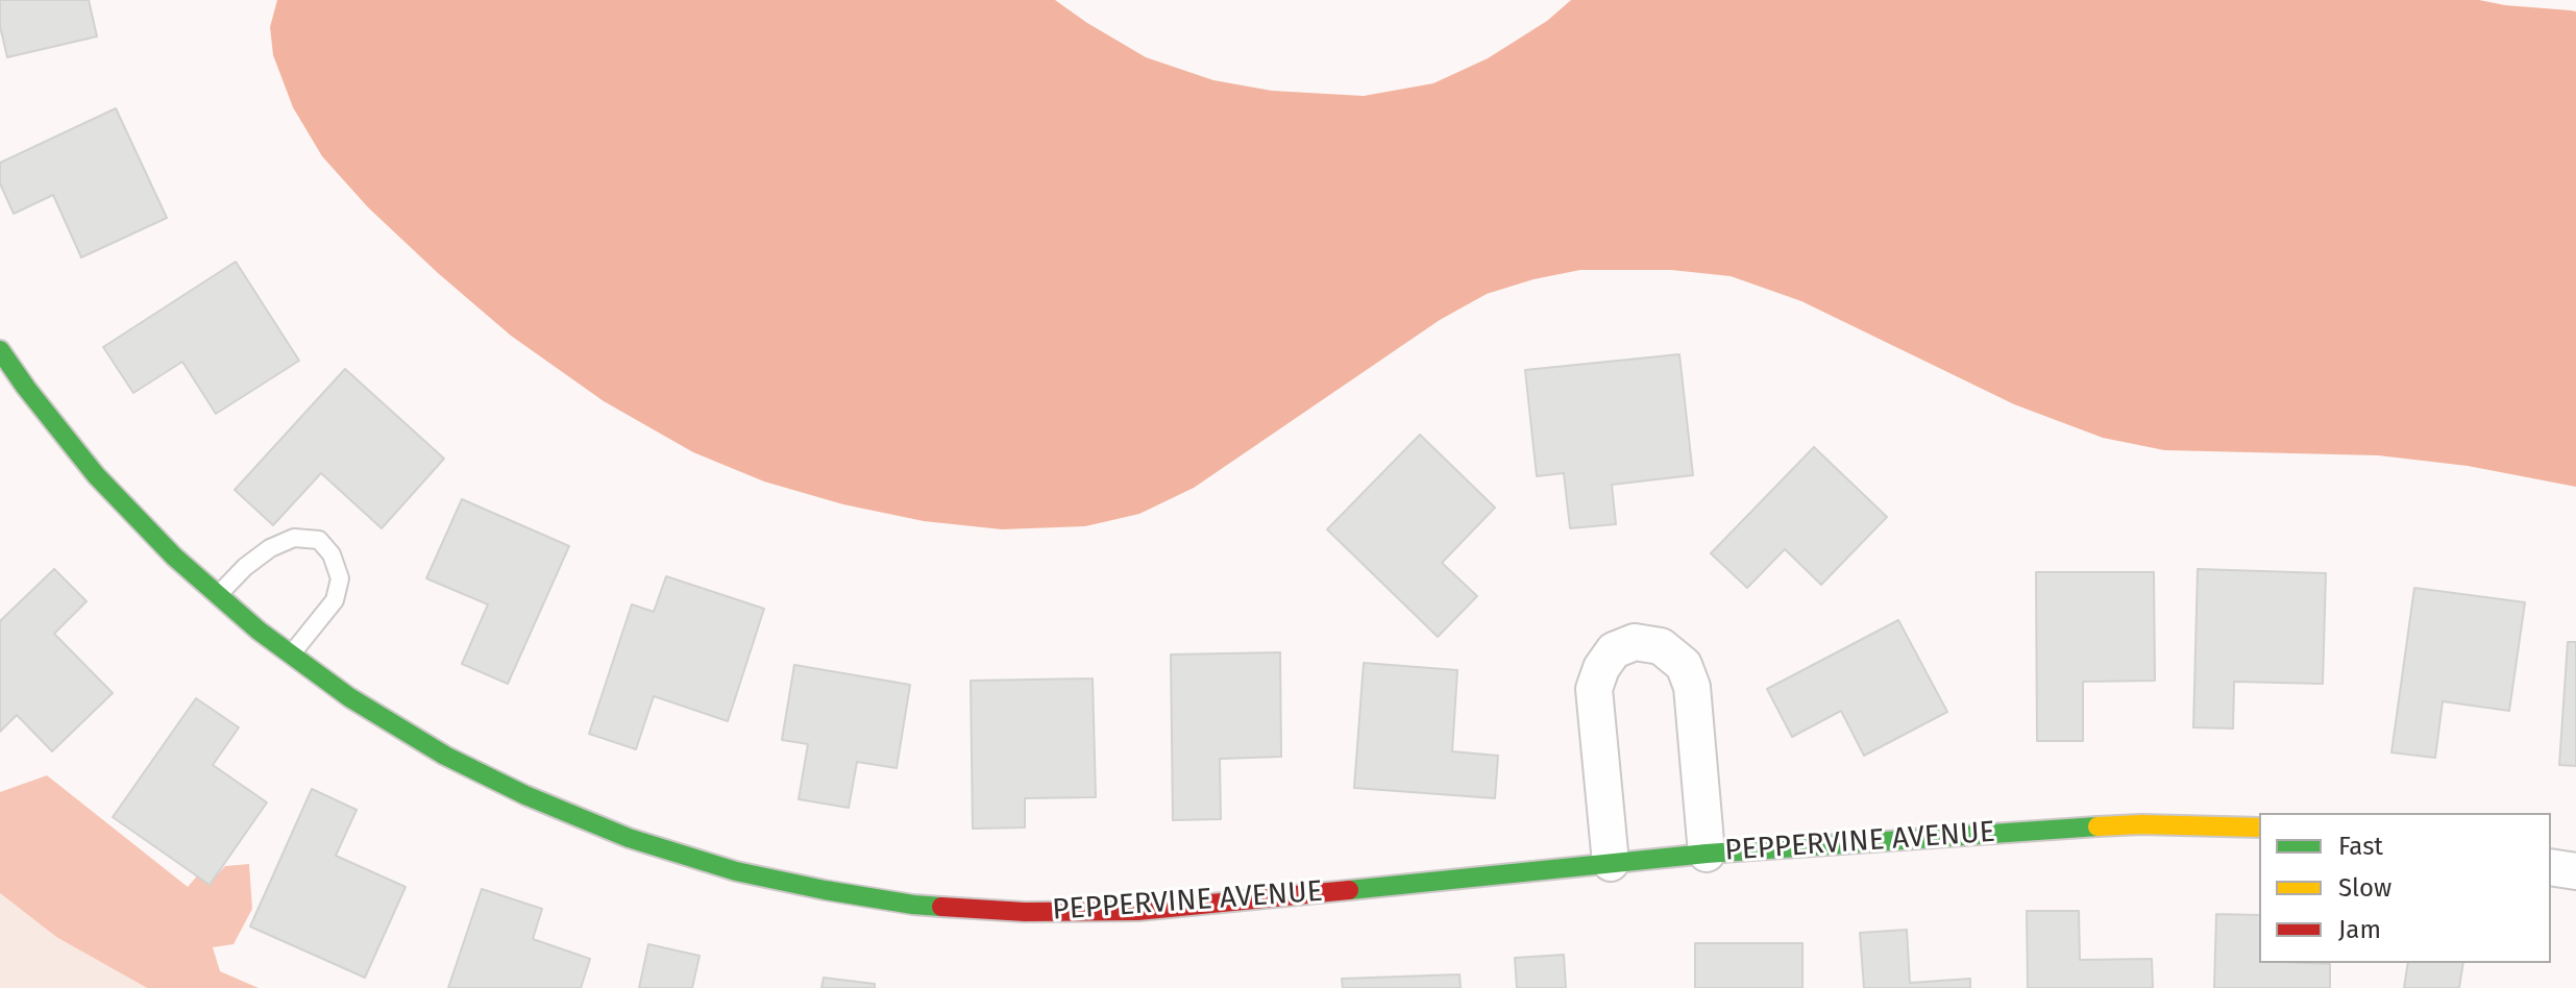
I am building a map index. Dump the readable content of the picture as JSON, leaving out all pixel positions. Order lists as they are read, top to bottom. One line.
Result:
{"streets":{"street":["PEPPERVINE AVENUE"]},"legend":["Fast","Slow","Jam"]}
